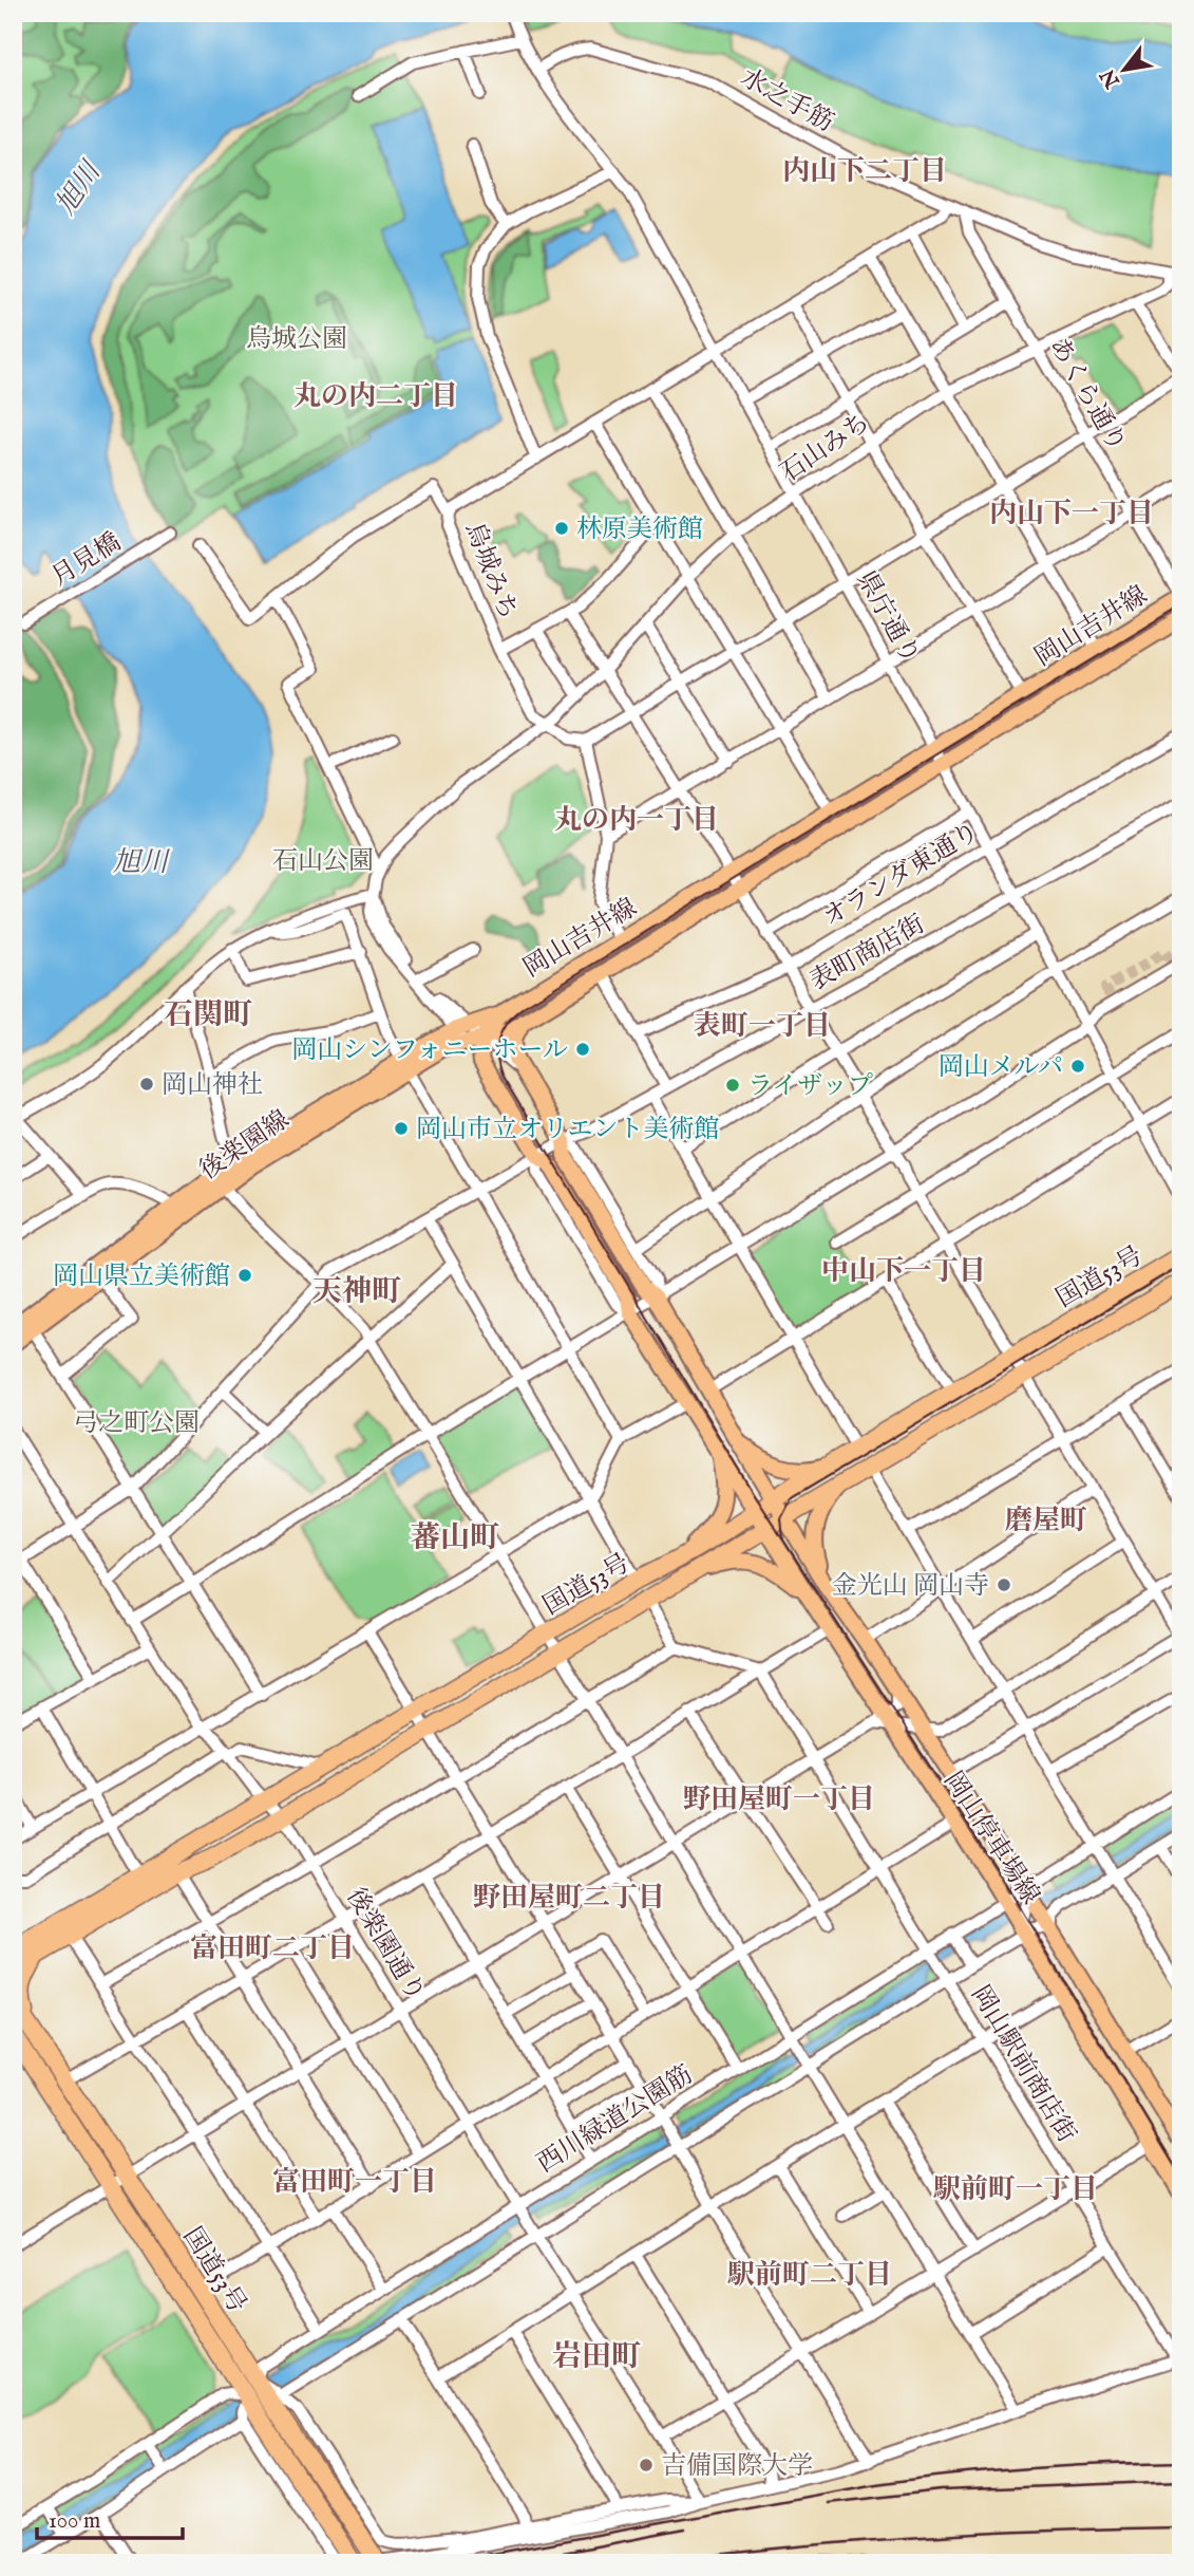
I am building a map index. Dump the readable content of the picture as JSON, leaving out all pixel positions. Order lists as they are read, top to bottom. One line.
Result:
{"streets":{"highway":["国道53号"],"main road":["岡山吉井線","後楽園線","岡山停車場線"],"street":["水之手筋","あくら通り","石山みち","月見橋","烏城みち","県庁通り","オランダ東通り","表町商店街","後楽園通り","岡山駅前商店街","西川緑道公園筋"]},"crossings":[["水之手筋","あくら通り"],["水之手筋","石山みち"],["水之手筋","烏城みち"],["水之手筋","県庁通り"],["あくら通り","石山みち"],["あくら通り","岡山吉井線"],["石山みち","烏城みち"],["石山みち","県庁通り"],["烏城みち","県庁通り"],["県庁通り","岡山吉井線"],["県庁通り","オランダ東通り"],["県庁通り","表町商店街"],["岡山吉井線","後楽園線"],["表町商店街","後楽園通り"],["国道53号","岡山停車場線"],["国道53号","後楽園通り"],["国道53号","西川緑道公園筋"],["岡山停車場線","西川緑道公園筋"],["後楽園通り","西川緑道公園筋"],["岡山駅前商店街","西川緑道公園筋"]],"districts":["内山下二丁目","丸の内二丁目","内山下一丁目","丸の内一丁目","石関町","表町一丁目","中山下一丁目","天神町","磨屋町","蕃山町","野田屋町一丁目","野田屋町二丁目","富田町二丁目","富田町一丁目","駅前町一丁目","駅前町二丁目","岩田町"],"water":["旭川"],"parks":["烏城公園","石山公園","弓之町公園"],"places":["林原美術館","岡山シンフォニーホール","岡山メルパ","岡山神社","ライザップ","岡山市立オリエント美術館","岡山県立美術館","金光山 岡山寺","吉備国際大学"],"scale_bar":"100 m","north":"bottom left"}
